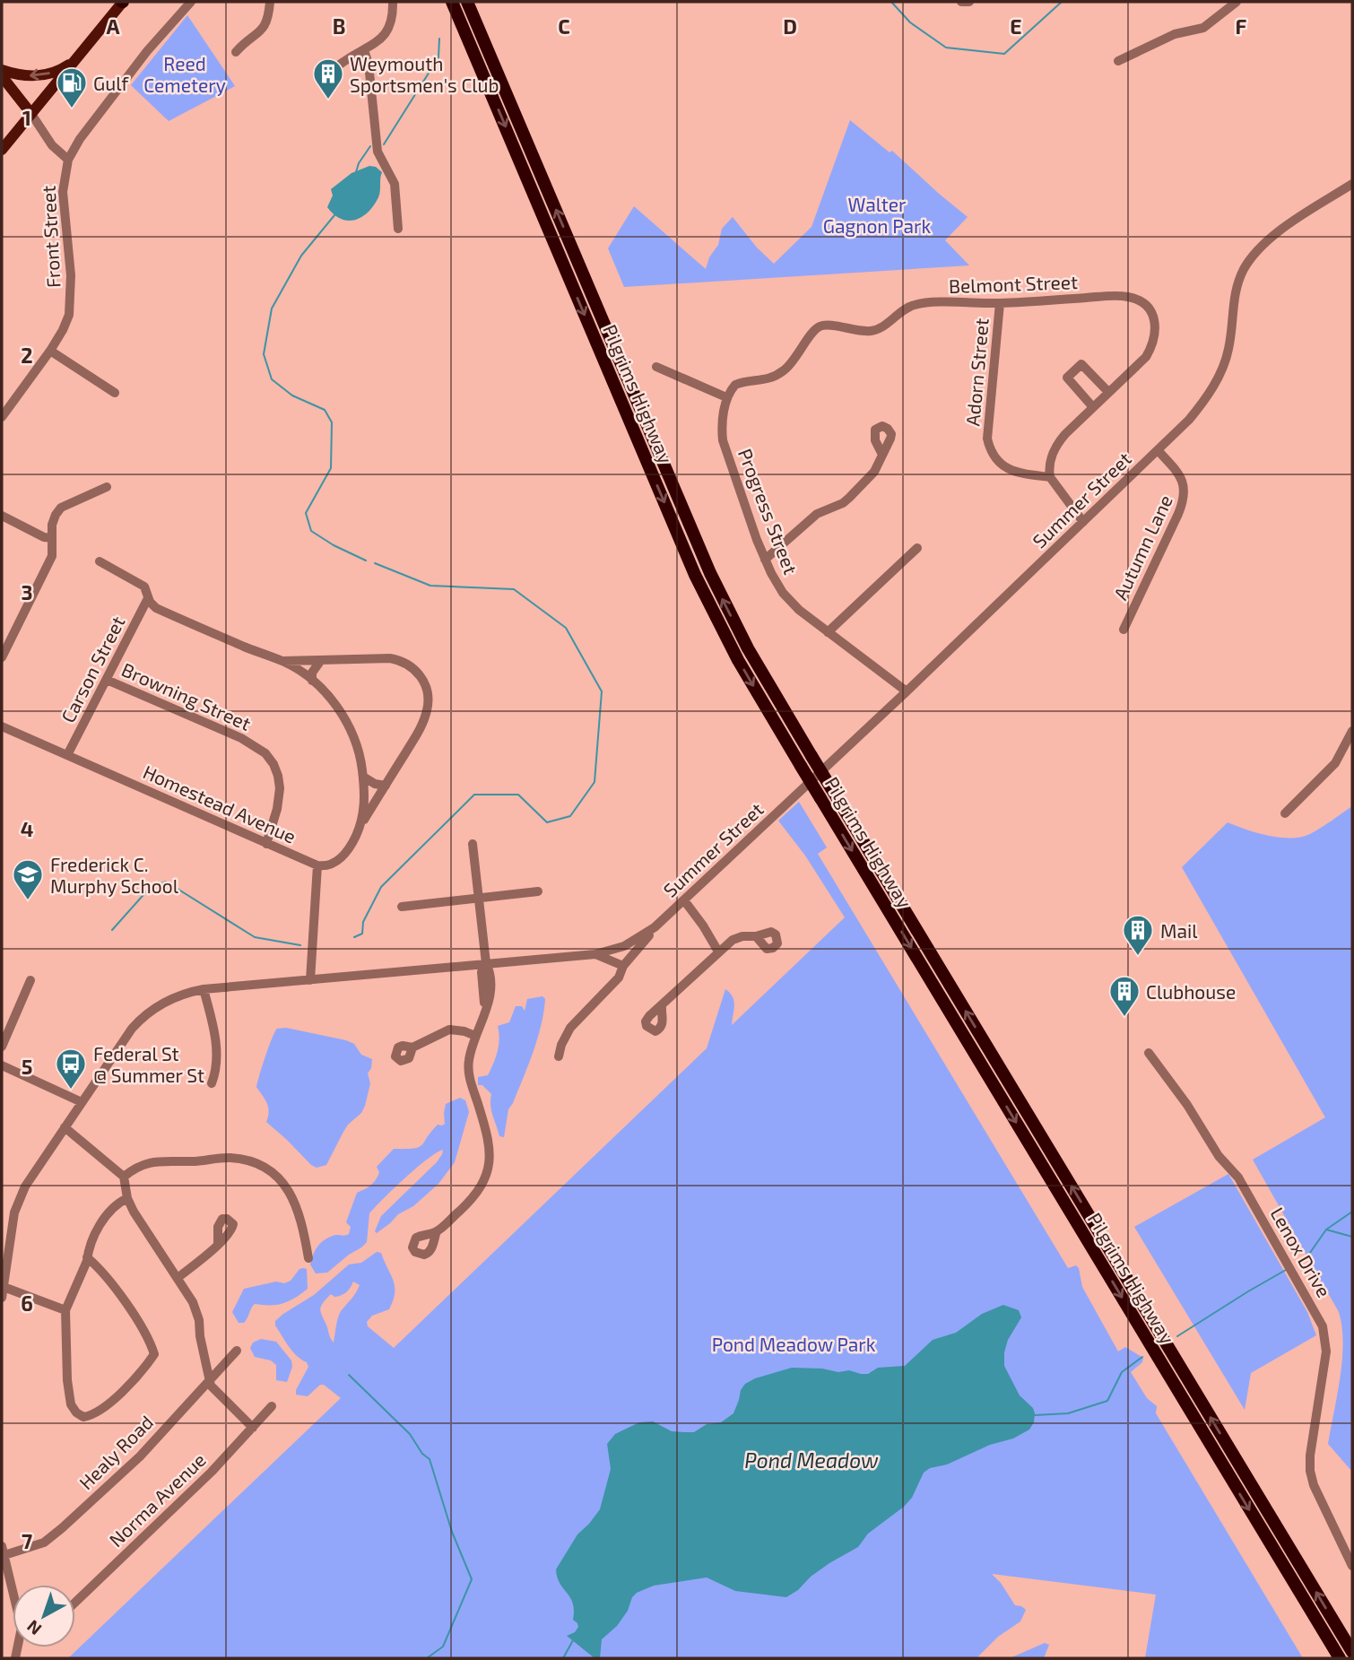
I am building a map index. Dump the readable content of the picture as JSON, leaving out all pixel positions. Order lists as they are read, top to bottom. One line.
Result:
{"streets":{"highway":["Pilgrims Highway"],"street":["Front Street","Belmont Street","Adorn Street","Summer Street","Progress Street","Autumn Lane","Carson Street","Browning Street","Homestead Avenue","Lenox Drive","Healy Road","Norma Avenue"]},"crossings":[["Belmont Street","Adorn Street"],["Belmont Street","Progress Street"],["Summer Street","Progress Street"],["Summer Street","Autumn Lane"],["Carson Street","Browning Street"],["Carson Street","Homestead Avenue"],["Browning Street","Homestead Avenue"]],"water":["Pond Meadow"],"parks":["Reed Cemetery","Walter Gagnon Park","Pond Meadow Park"],"places":{"building":["Weymouth Sportsmen's Club","Mail","Clubhouse"],"fuel station":["Gulf"],"school or university":["Frederick C. Murphy School"],"bus stop":["Federal St @ Summer St"]},"north":"bottom left","grid":{"columns":["A","B","C","D","E","F"],"rows":["1","2","3","4","5","6","7"]}}
